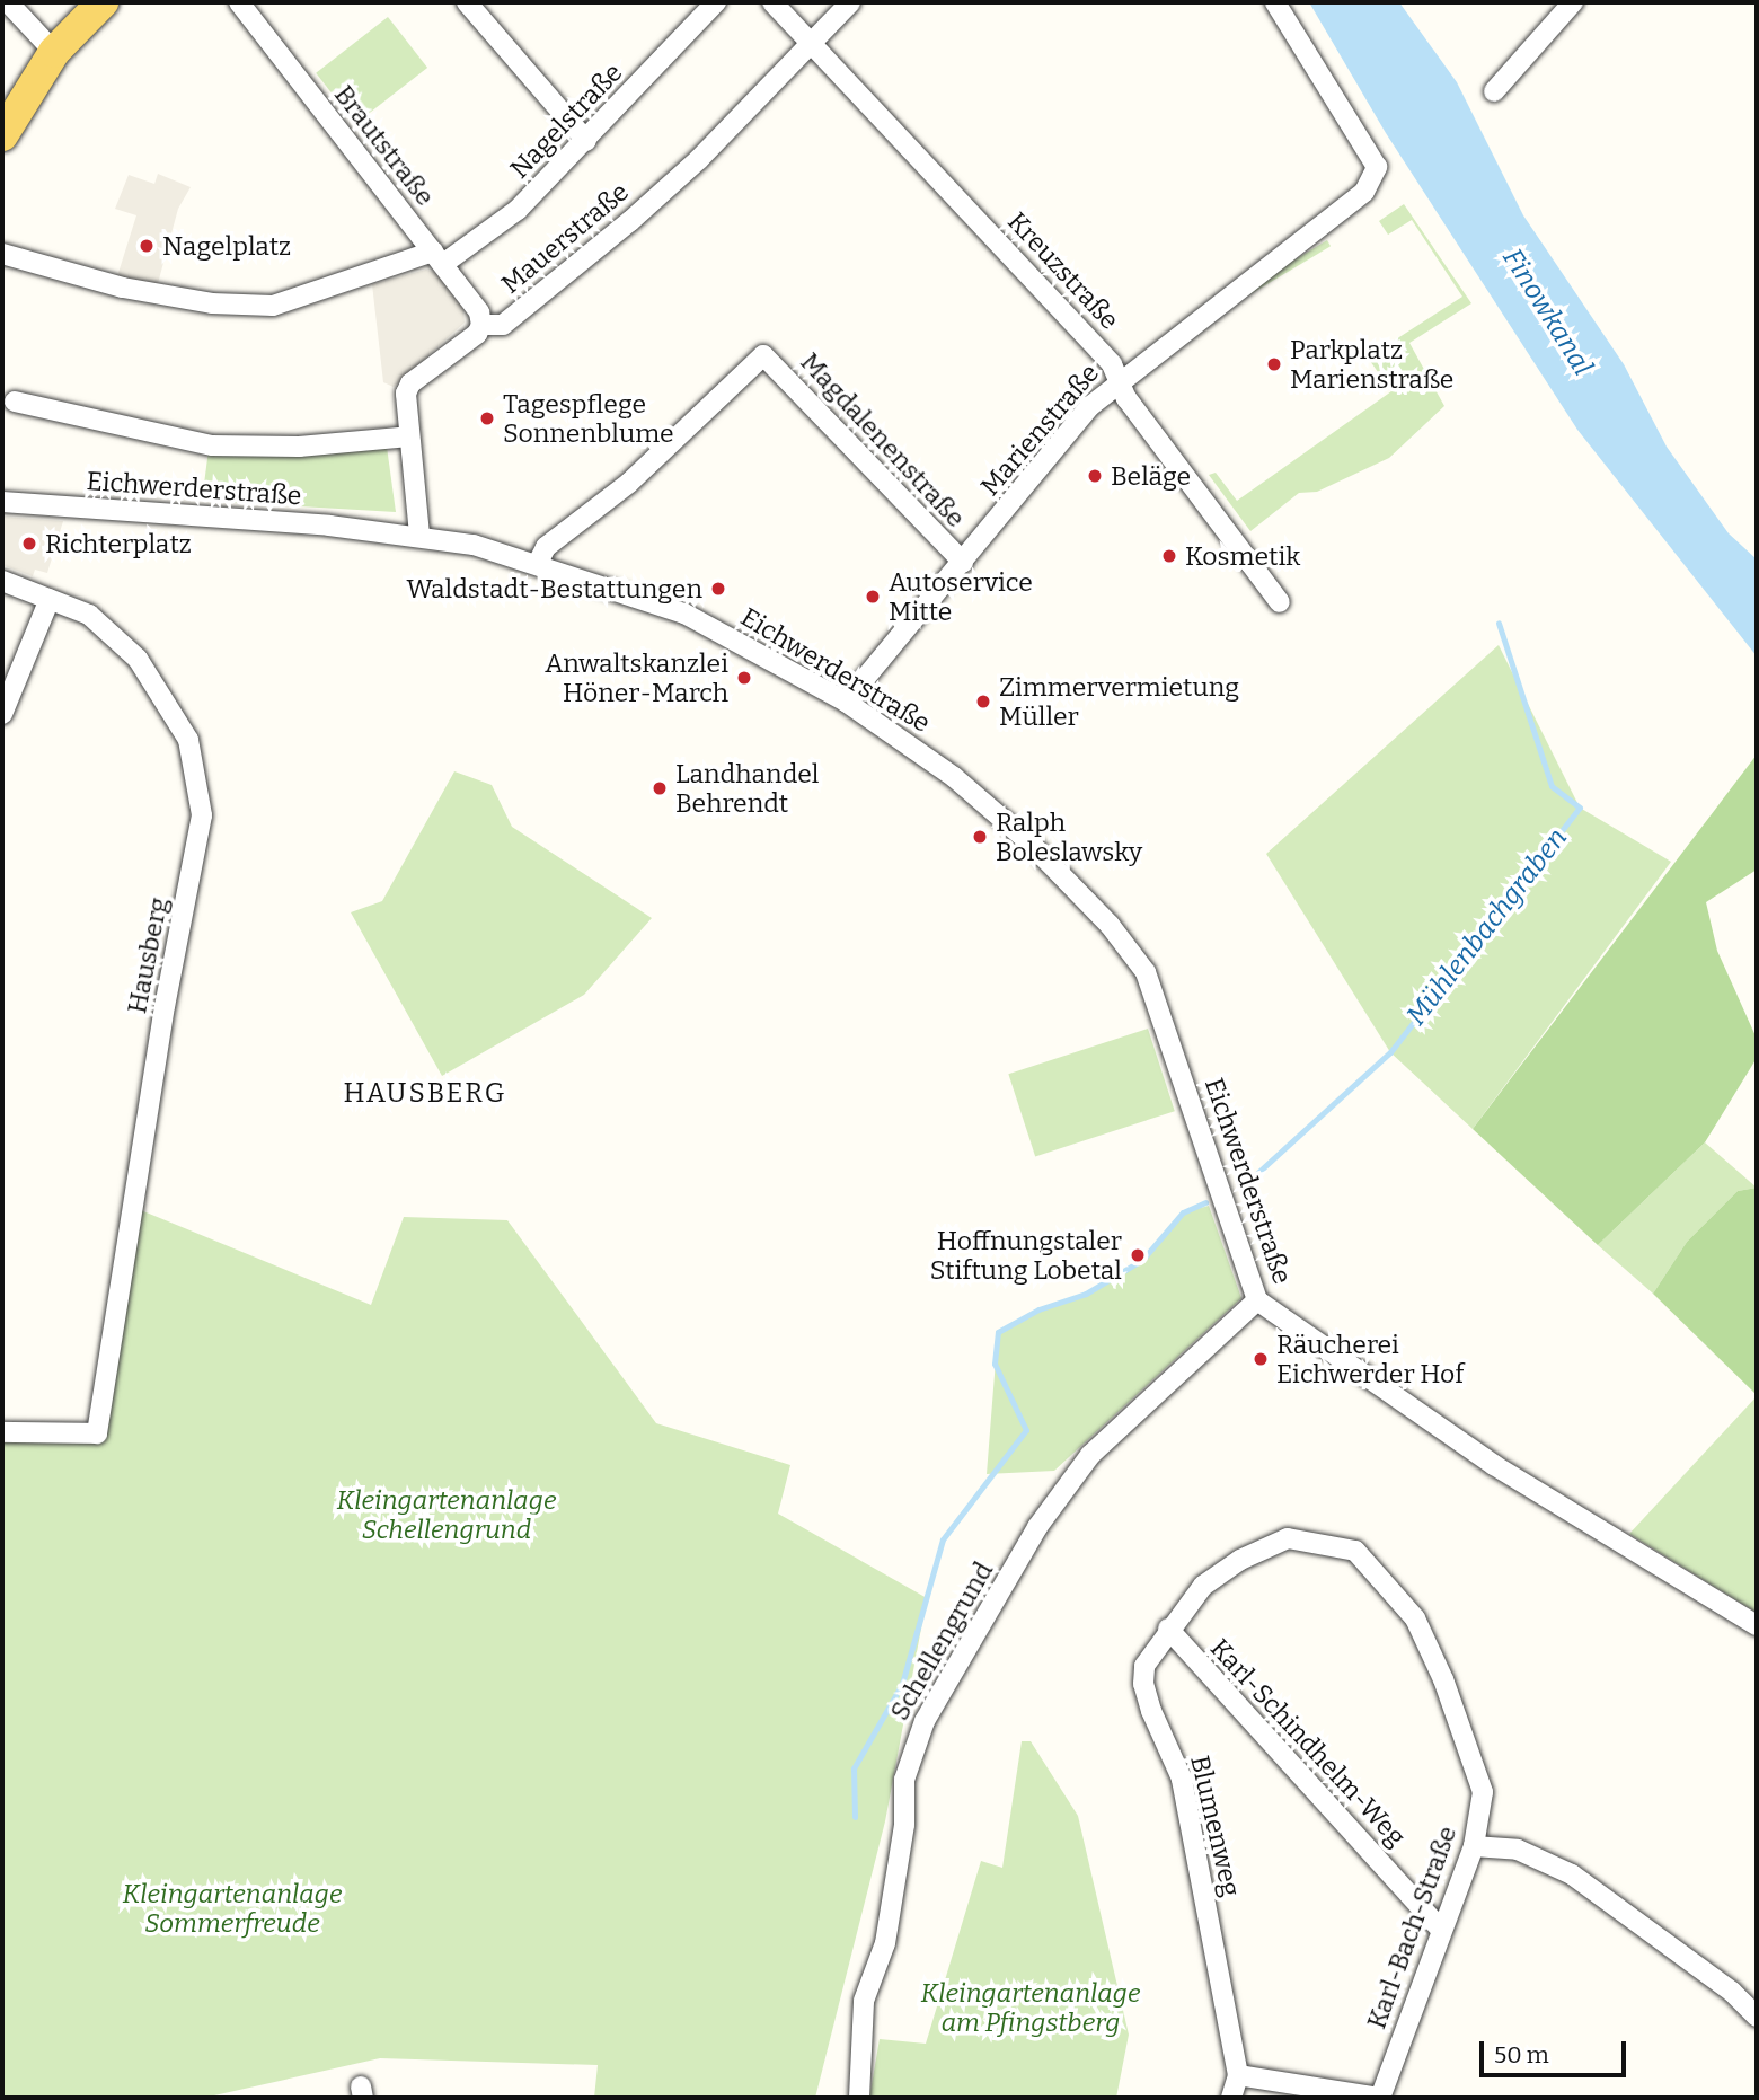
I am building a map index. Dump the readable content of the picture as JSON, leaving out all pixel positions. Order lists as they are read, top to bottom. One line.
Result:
{"streets":{"street":["Nagelstraße","Brautstraße","Mauerstraße","Kreuzstraße","Marienstraße","Magdalenenstraße","Eichwerderstraße","Hausberg","Schellengrund","Karl-Schindhelm-Weg","Blumenweg","Karl-Bach-Straße"]},"crossings":[["Nagelstraße","Brautstraße"],["Brautstraße","Mauerstraße"],["Mauerstraße","Kreuzstraße"],["Mauerstraße","Eichwerderstraße"],["Kreuzstraße","Marienstraße"],["Marienstraße","Magdalenenstraße"],["Marienstraße","Eichwerderstraße"],["Magdalenenstraße","Eichwerderstraße"],["Eichwerderstraße","Schellengrund"],["Karl-Schindhelm-Weg","Blumenweg"],["Karl-Schindhelm-Weg","Karl-Bach-Straße"],["Blumenweg","Karl-Bach-Straße"]],"districts":["HAUSBERG"],"water":["Finowkanal","Mühlenbachgraben"],"parks":["Kleingartenanlage Schellengrund","Kleingartenanlage Sommerfreude","Kleingartenanlage am Pfingstberg"],"places":["Nagelplatz","Parkplatz Marienstraße","Tagespflege Sonnenblume","Beläge","Richterplatz","Kosmetik","Waldstadt-Bestattungen","Autoservice Mitte","Anwaltskanzlei Höner-March","Zimmervermietung Müller","Landhandel Behrendt","Ralph Boleslawsky","Hoffnungstaler Stiftung Lobetal","Räucherei Eichwerder Hof"],"scale_bar":"50 m"}
